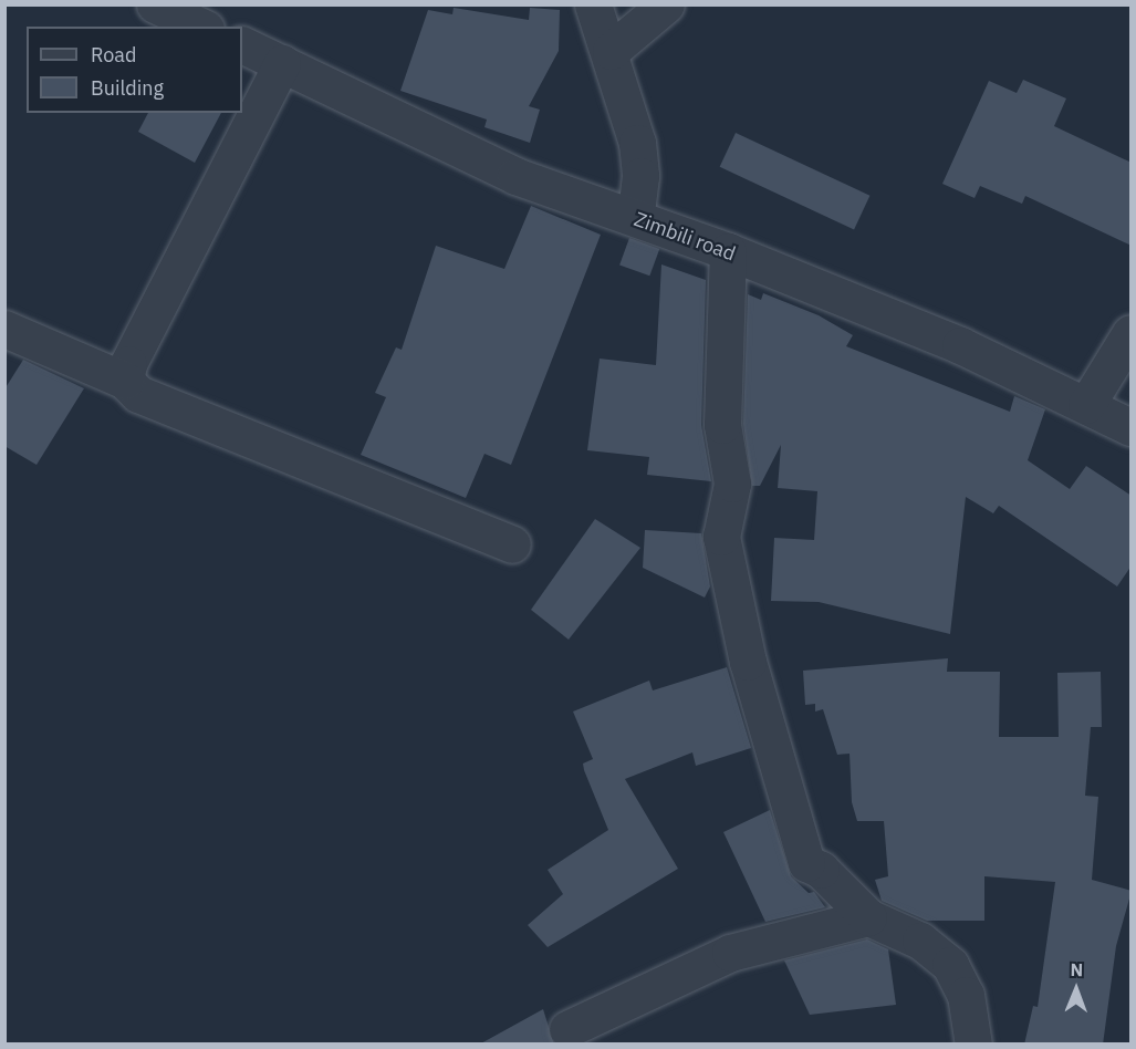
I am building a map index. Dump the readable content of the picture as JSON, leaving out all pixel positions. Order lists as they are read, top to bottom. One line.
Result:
{"streets":{"street":["Zimbili road"]},"legend":["Road","Building"],"north":"top"}
